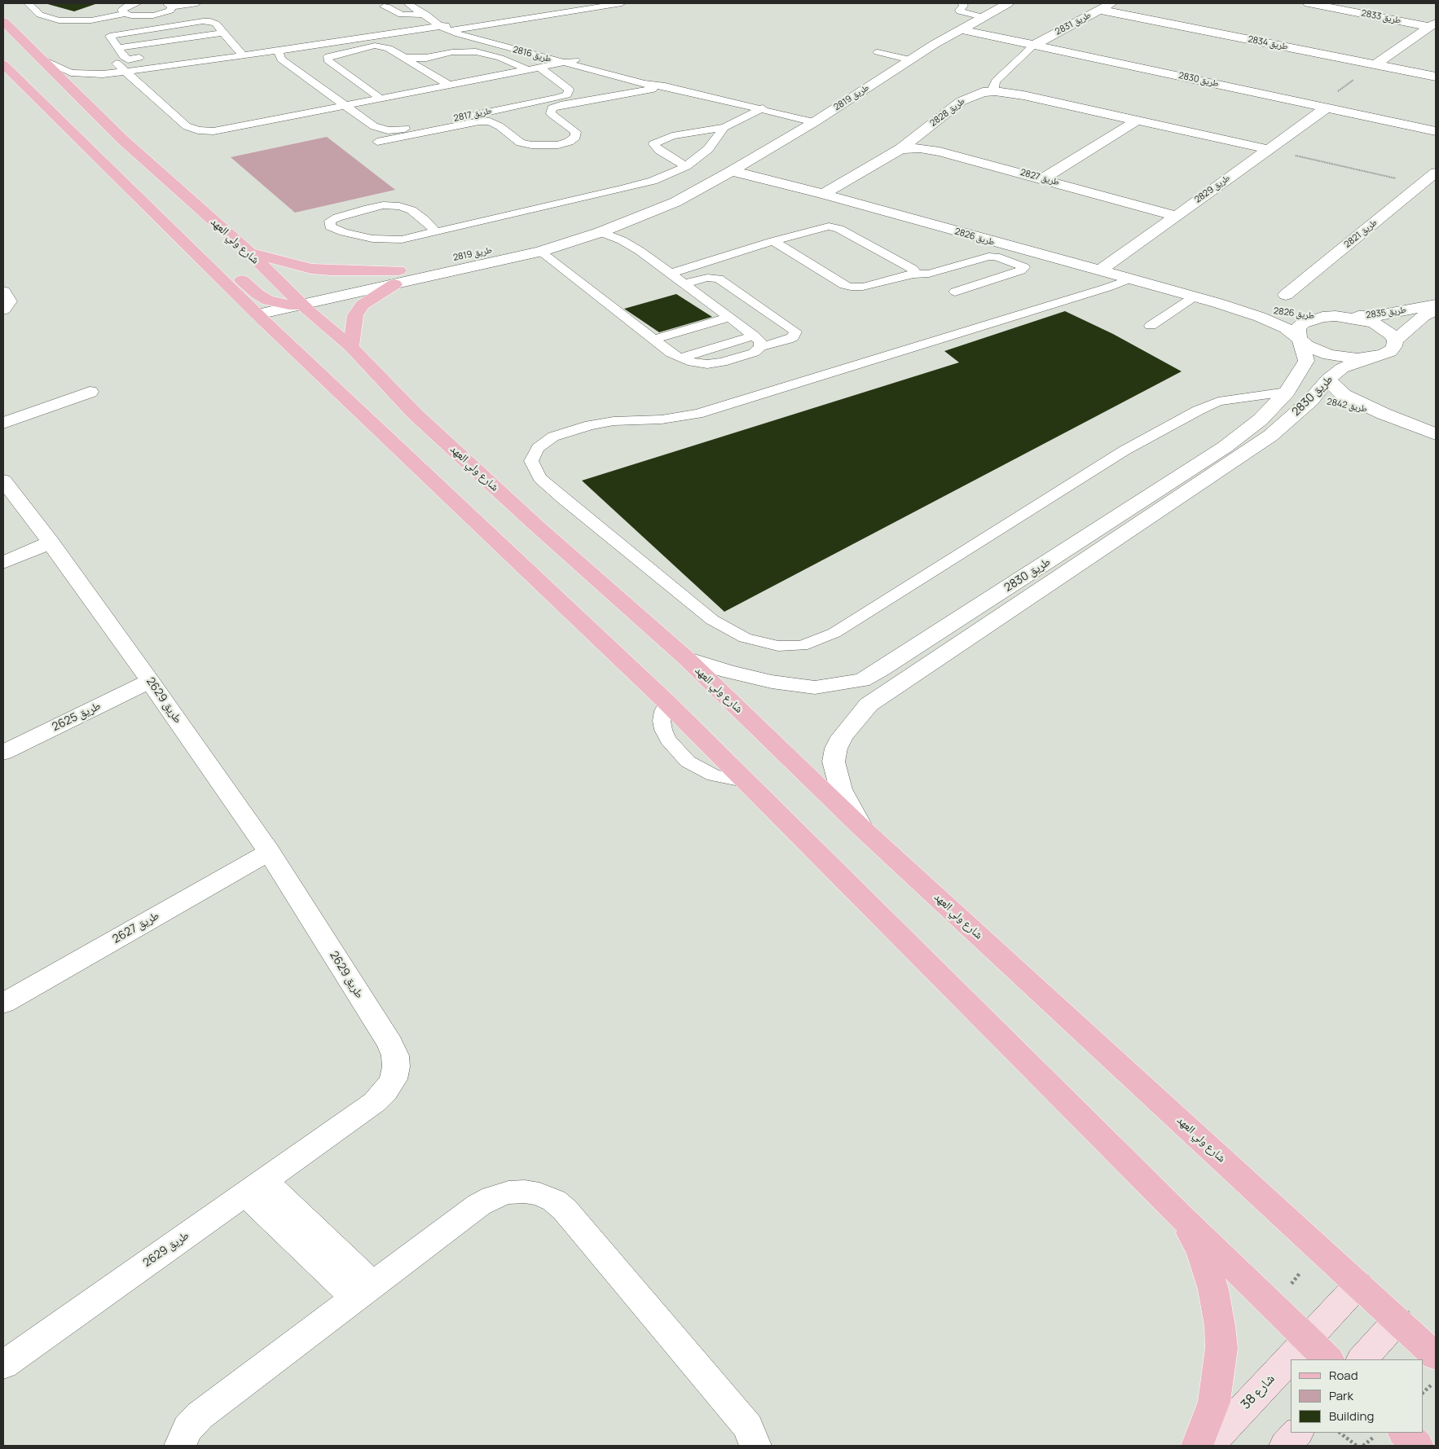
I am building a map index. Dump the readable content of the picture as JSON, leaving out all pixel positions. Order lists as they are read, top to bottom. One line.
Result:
{"streets":{"main road":["شارع ولي العهد"],"street":["طريق 2833","طريق 2831","طريق 2834","طريق 2830","طريق 2819","طريق 2828","طريق 2827","طريق 2829","طريق 2821","طريق 2826","طريق 2835","طريق 2842","طريق 2629","طريق 2625","طريق 2627","شارع 38"],"lane":["طريق 2816","طريق 2817"]},"crossings":[["طريق 2833","طريق 2834"],["طريق 2831","طريق 2834"],["طريق 2831","طريق 2830"],["طريق 2816","طريق 2819"],["طريق 2830","طريق 2819"],["طريق 2830","طريق 2829"],["طريق 2830","طريق 2826"],["طريق 2830","شارع ولي العهد"],["طريق 2830","طريق 2835"],["طريق 2830","طريق 2842"],["طريق 2819","طريق 2826"],["طريق 2819","شارع ولي العهد"],["طريق 2828","طريق 2827"],["طريق 2828","طريق 2829"],["طريق 2828","طريق 2826"],["طريق 2827","طريق 2829"],["طريق 2829","طريق 2826"],["طريق 2826","طريق 2835"],["شارع ولي العهد","شارع 38"],["طريق 2629","طريق 2625"],["طريق 2629","طريق 2627"]],"legend":["Road","Park","Building"]}
